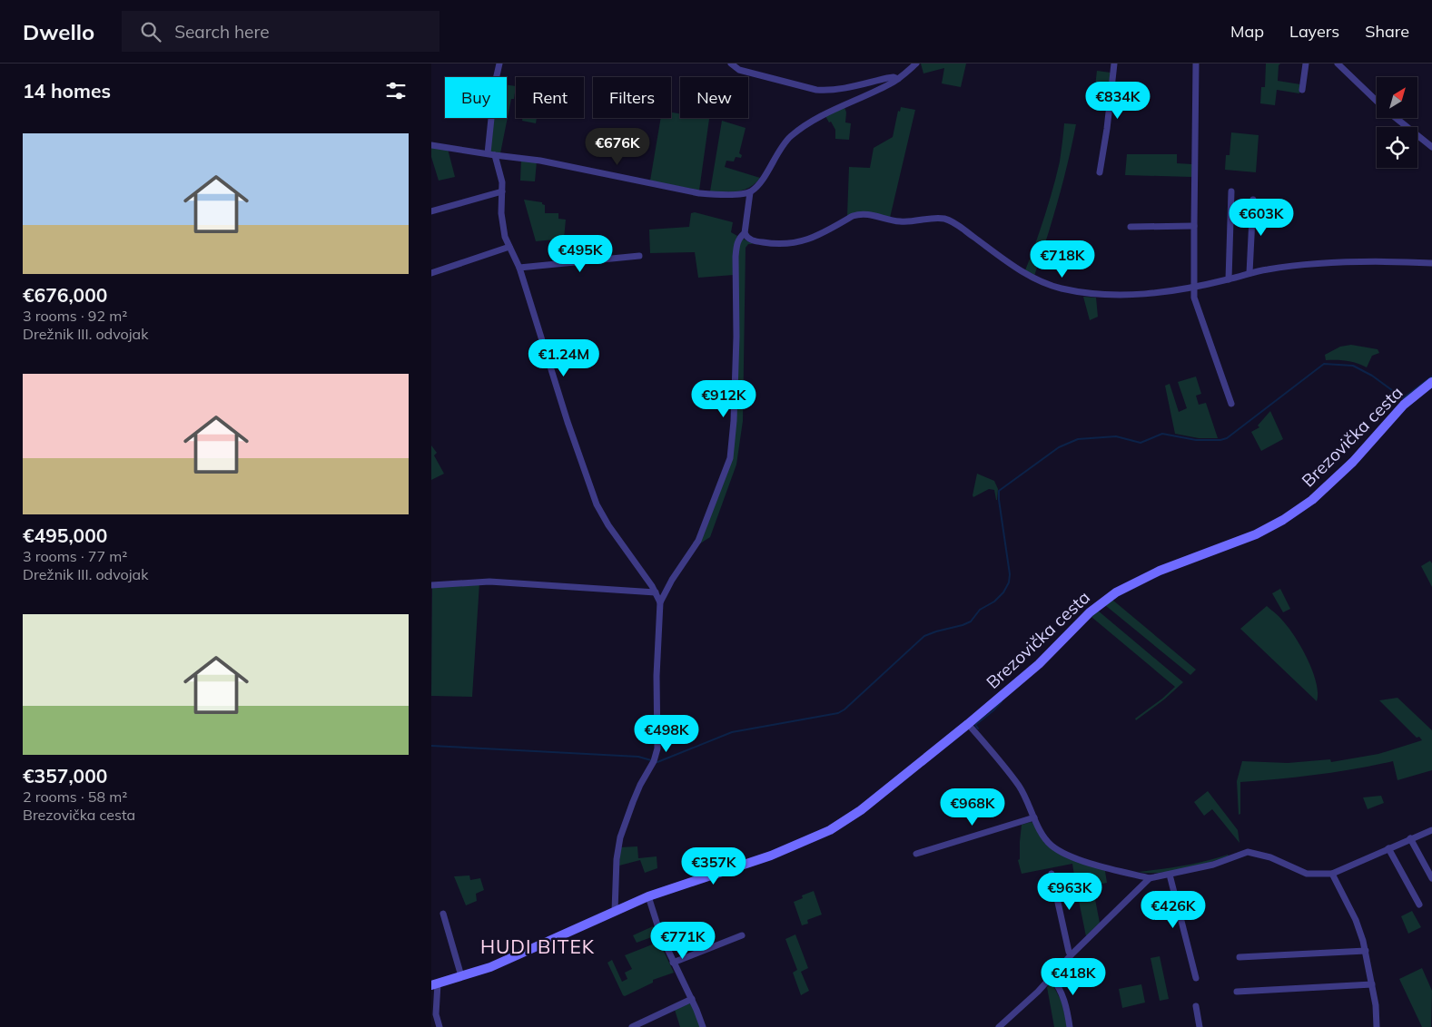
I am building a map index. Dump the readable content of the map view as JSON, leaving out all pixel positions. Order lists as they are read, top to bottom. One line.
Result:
{"streets":{"main road":["Brezovička cesta"]},"districts":["HUDI BITEK"],"north":"top right","page":{"header":"Dwello","search":"Search here","nav":["Map","Layers","Share"],"heading":"14 homes","chip":["Buy","Rent","Filters","New"],"price":["€834K","€676K","€603K","€495K","€718K","€1.24M","€912K","€498K","€968K","€357K","€963K","€426K","€771K","€418K"],"list":[{"name":"€676,000","note":"3 rooms · 92 m² · Drežnik III. odvojak"},{"name":"€495,000","note":"3 rooms · 77 m² · Drežnik III. odvojak"},{"name":"€357,000","note":"2 rooms · 58 m² · Brezovička cesta"}]}}
